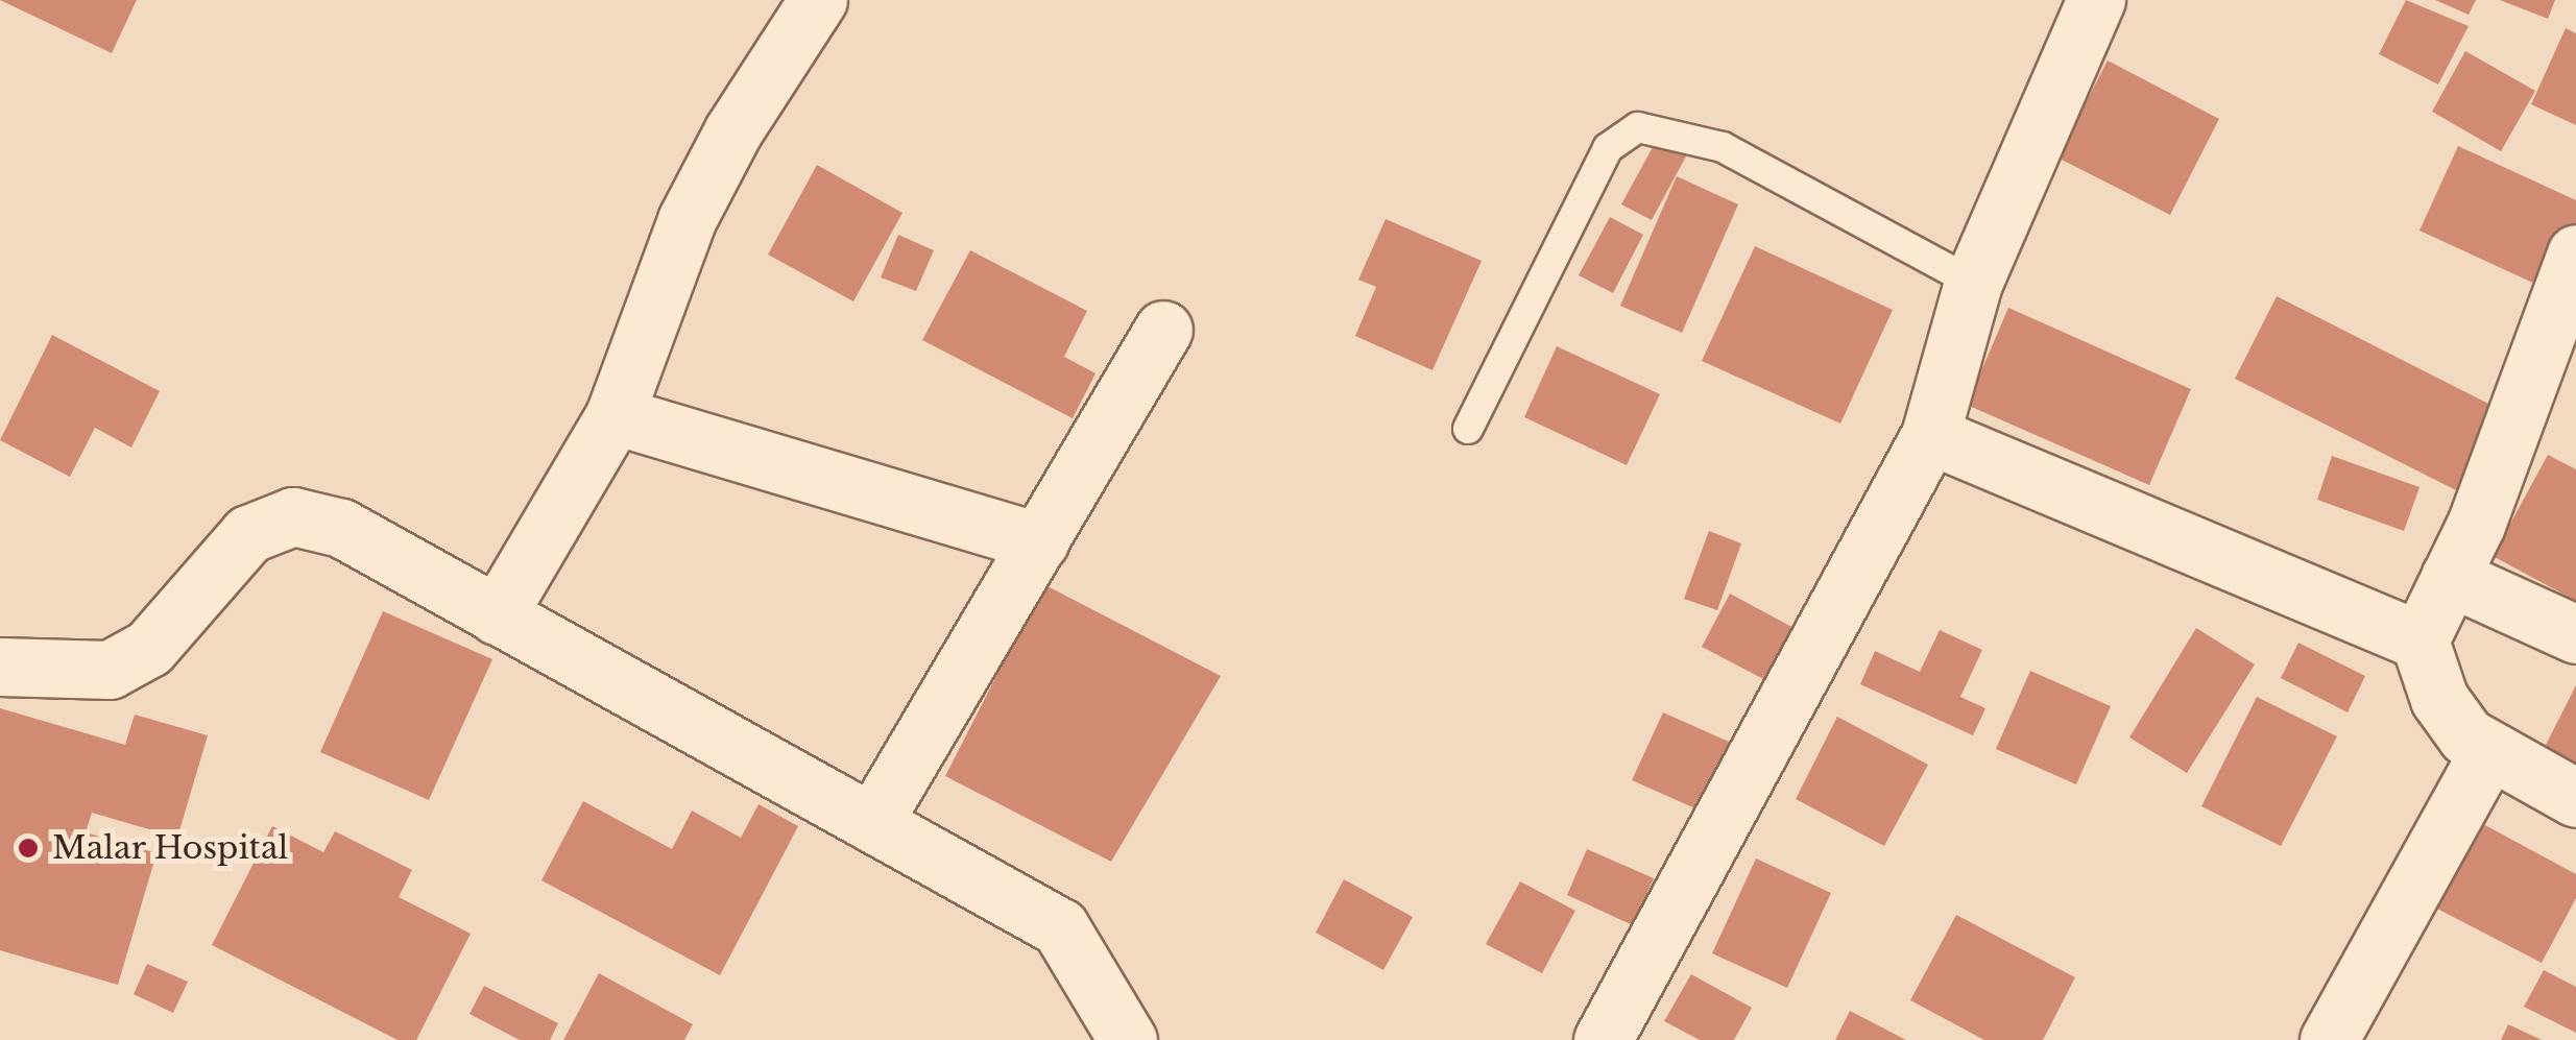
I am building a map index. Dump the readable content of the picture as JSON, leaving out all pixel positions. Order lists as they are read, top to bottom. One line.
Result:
{"places":["Malar Hospital"]}
